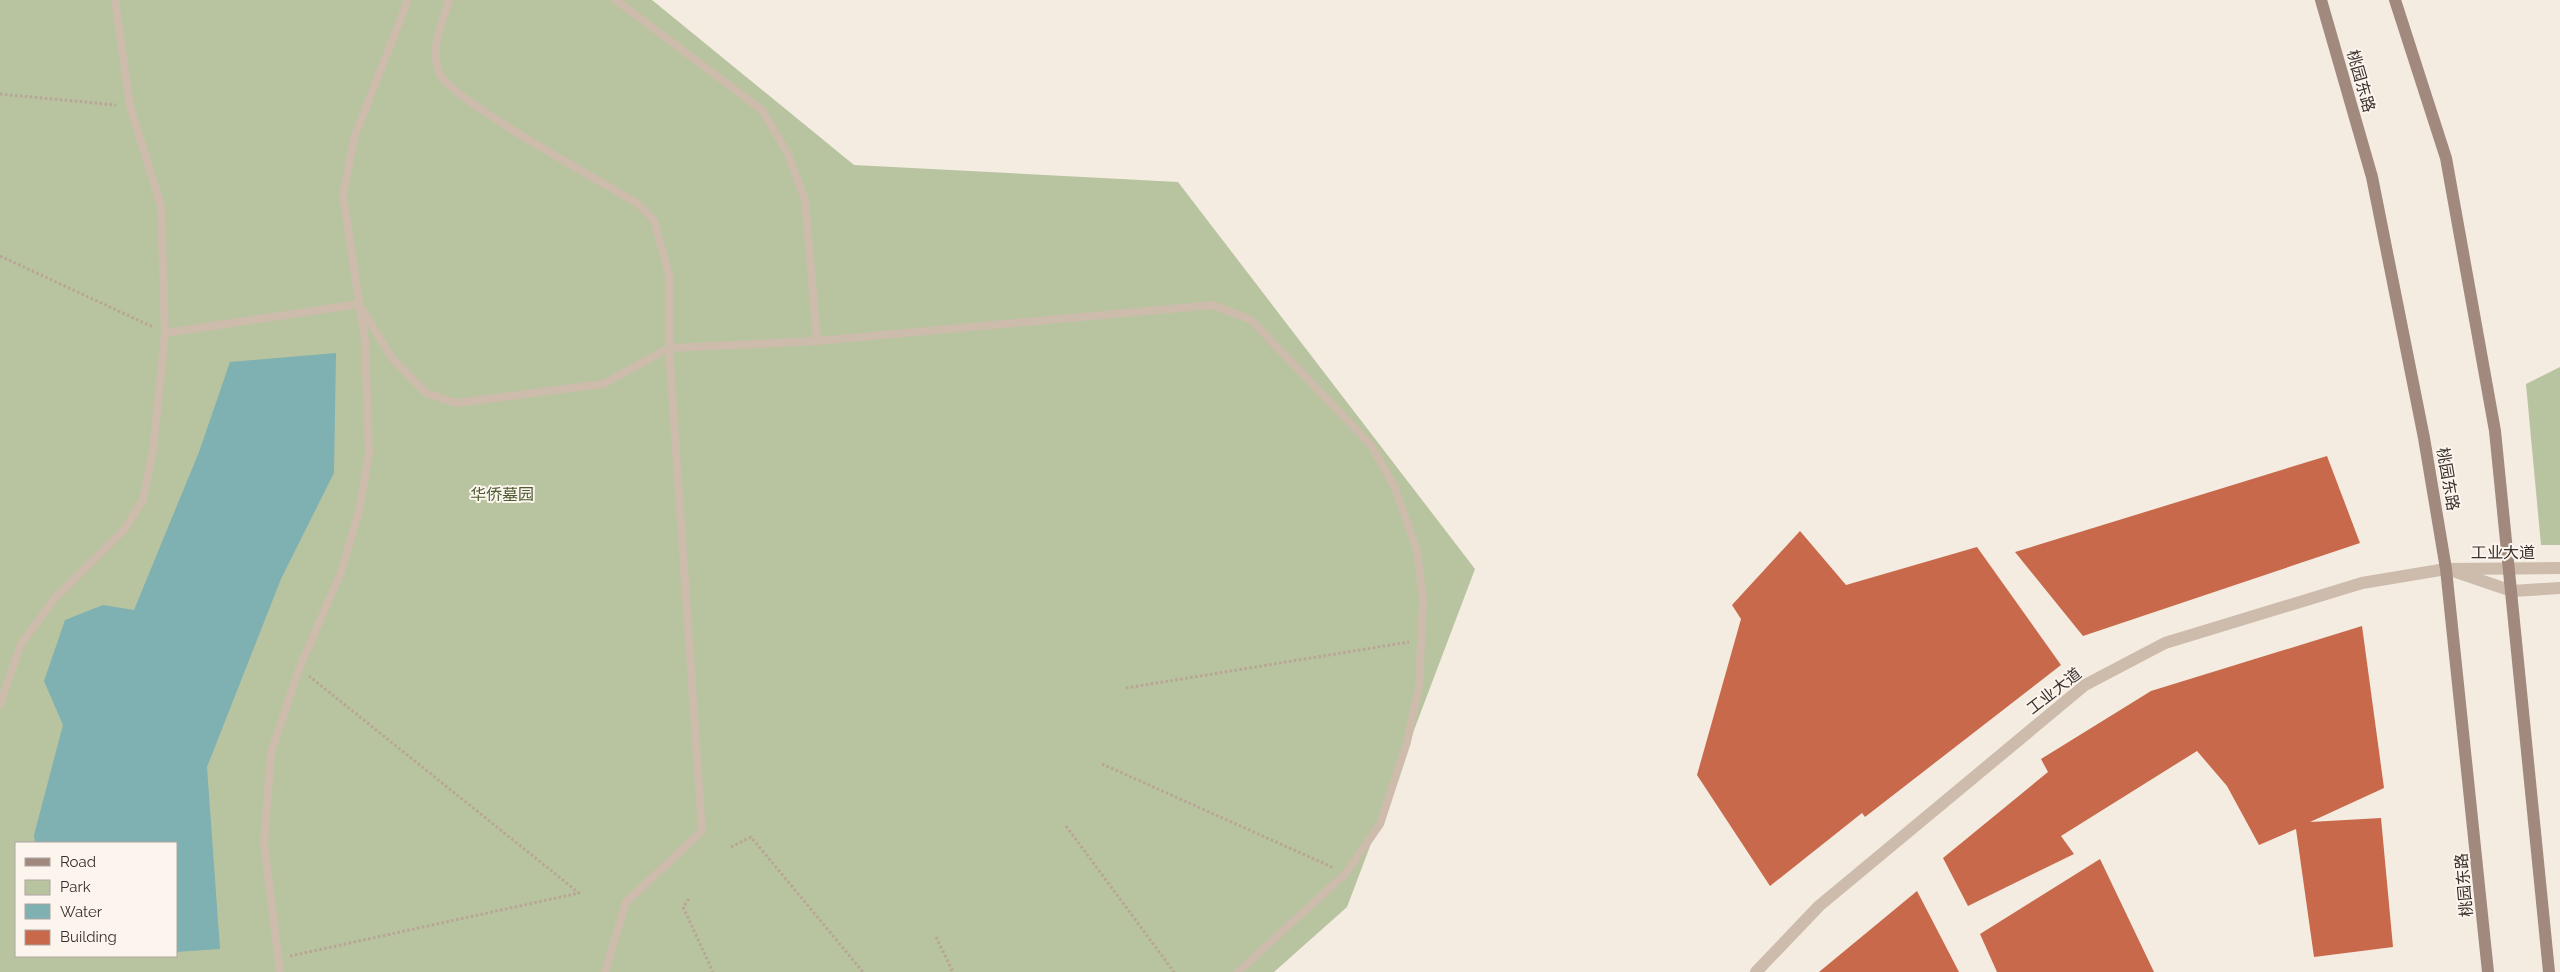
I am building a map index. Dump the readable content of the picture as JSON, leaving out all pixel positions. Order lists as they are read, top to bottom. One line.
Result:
{"streets":{"main road":["桃园东路"],"street":["工业大道"]},"crossings":[["桃园东路","工业大道"]],"parks":["华侨墓园"],"legend":["Road","Park","Water","Building"]}
